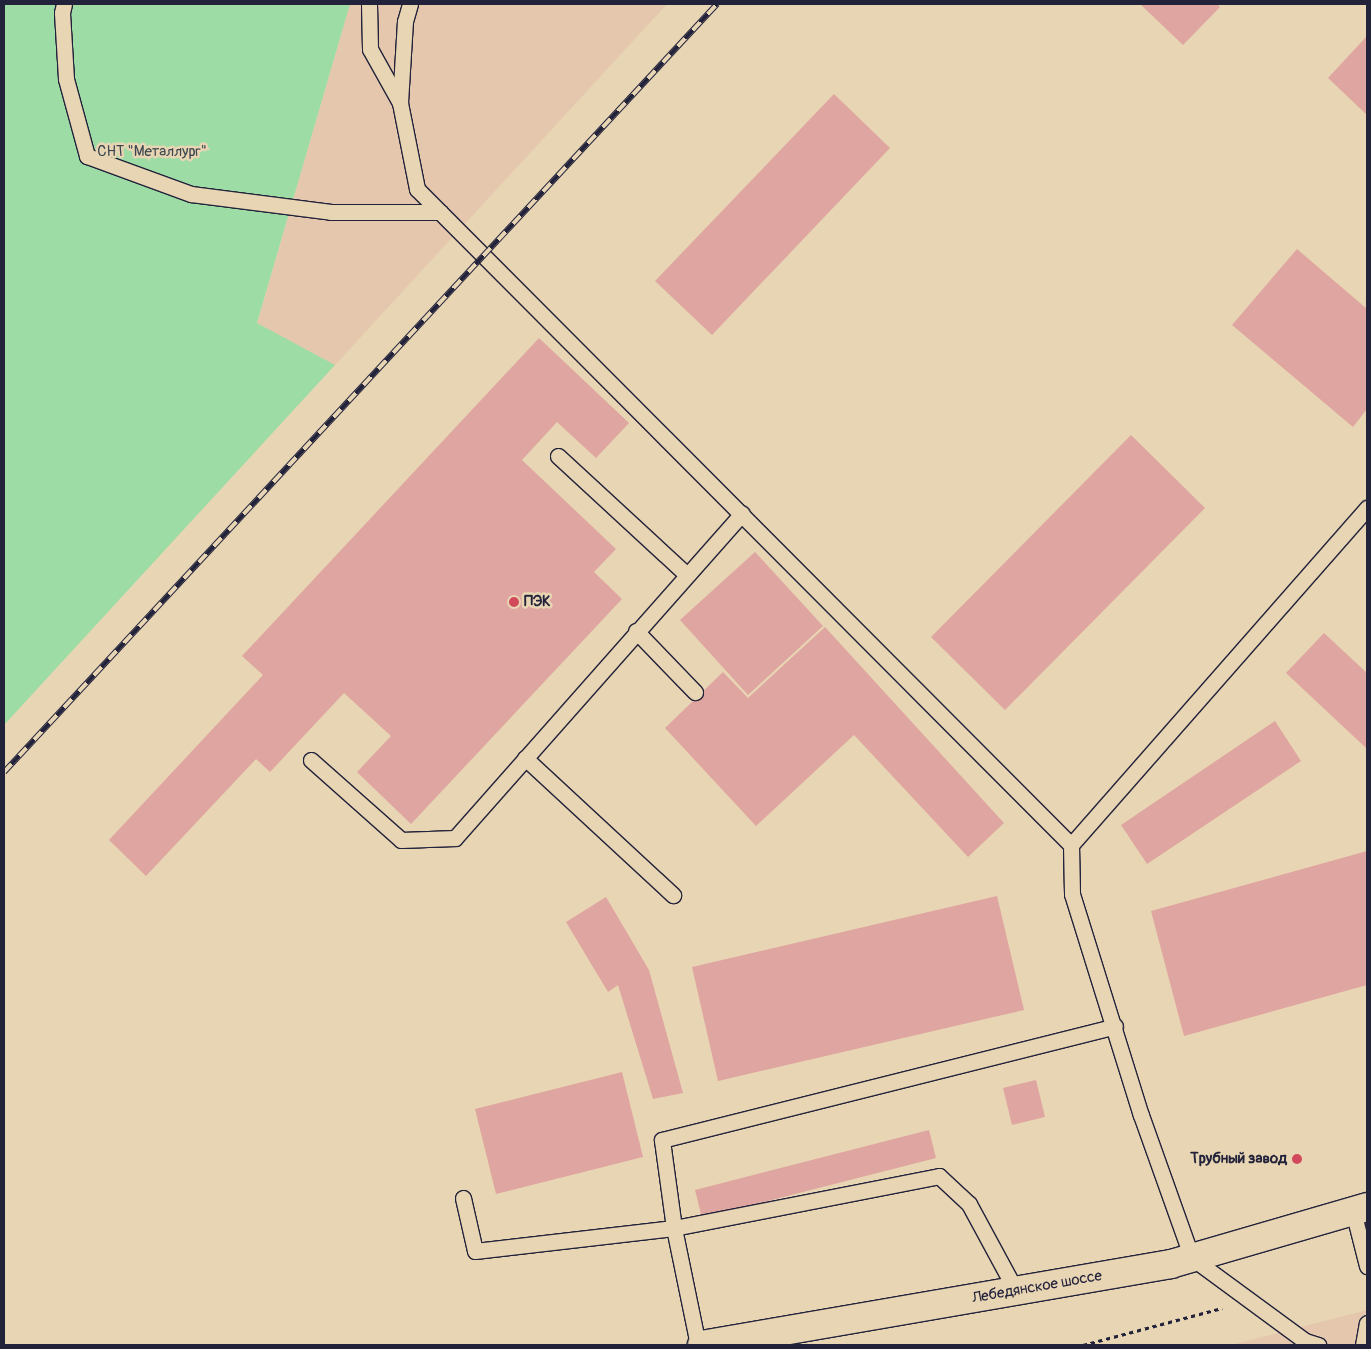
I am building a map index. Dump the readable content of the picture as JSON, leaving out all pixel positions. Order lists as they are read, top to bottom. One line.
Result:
{"streets":{"main road":["Лебедянское шоссе"]},"parks":["СНТ \"Металлург\""],"places":["ПЭК","Трубный завод"]}
